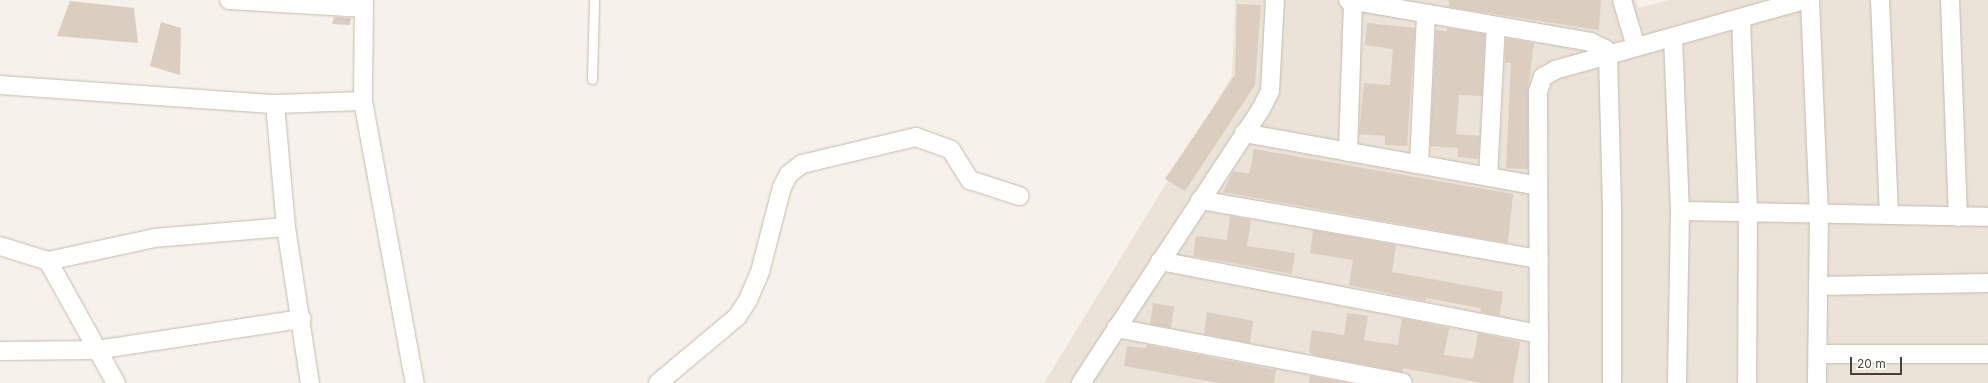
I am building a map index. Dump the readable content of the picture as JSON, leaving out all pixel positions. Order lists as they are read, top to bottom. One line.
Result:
{"scale_bar":"20 m"}
